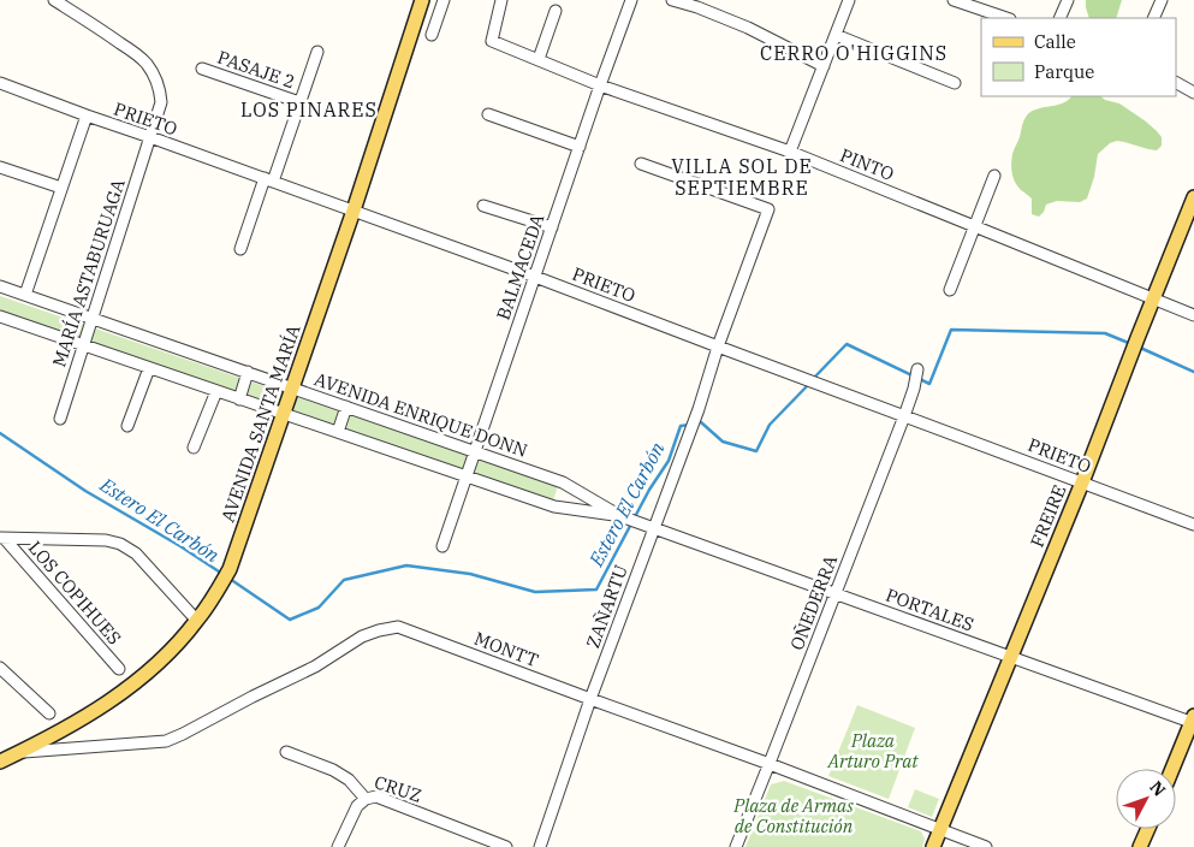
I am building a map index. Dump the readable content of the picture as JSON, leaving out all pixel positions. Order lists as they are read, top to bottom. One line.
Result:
{"streets":{"main road":["AVENIDA SANTA MARÍA","FREIRE"],"street":["PASAJE 2","PRIETO","PINTO","BALMACEDA","MARÍA ASTABURUAGA","AVENIDA ENRIQUE DONN","LOS COPIHUES","OÑEDERRA","ZAÑARTU","PORTALES","MONTT","CRUZ"]},"crossings":[["PRIETO","BALMACEDA"],["PRIETO","MARÍA ASTABURUAGA"],["PRIETO","AVENIDA SANTA MARÍA"],["PRIETO","FREIRE"],["PRIETO","OÑEDERRA"],["PRIETO","ZAÑARTU"],["PINTO","BALMACEDA"],["PINTO","FREIRE"],["BALMACEDA","AVENIDA ENRIQUE DONN"],["MARÍA ASTABURUAGA","AVENIDA ENRIQUE DONN"],["AVENIDA ENRIQUE DONN","AVENIDA SANTA MARÍA"],["AVENIDA ENRIQUE DONN","ZAÑARTU"],["AVENIDA ENRIQUE DONN","PORTALES"],["AVENIDA SANTA MARÍA","MONTT"],["FREIRE","PORTALES"],["FREIRE","MONTT"],["OÑEDERRA","PORTALES"],["OÑEDERRA","MONTT"],["ZAÑARTU","PORTALES"],["ZAÑARTU","MONTT"]],"districts":["CERRO O'HIGGINS","LOS PINARES","VILLA SOL DE SEPTIEMBRE"],"water":["Estero El Carbón"],"parks":["Plaza Arturo Prat","Plaza de Armas de Constitución"],"legend":["Calle","Parque"],"north":"top right"}
